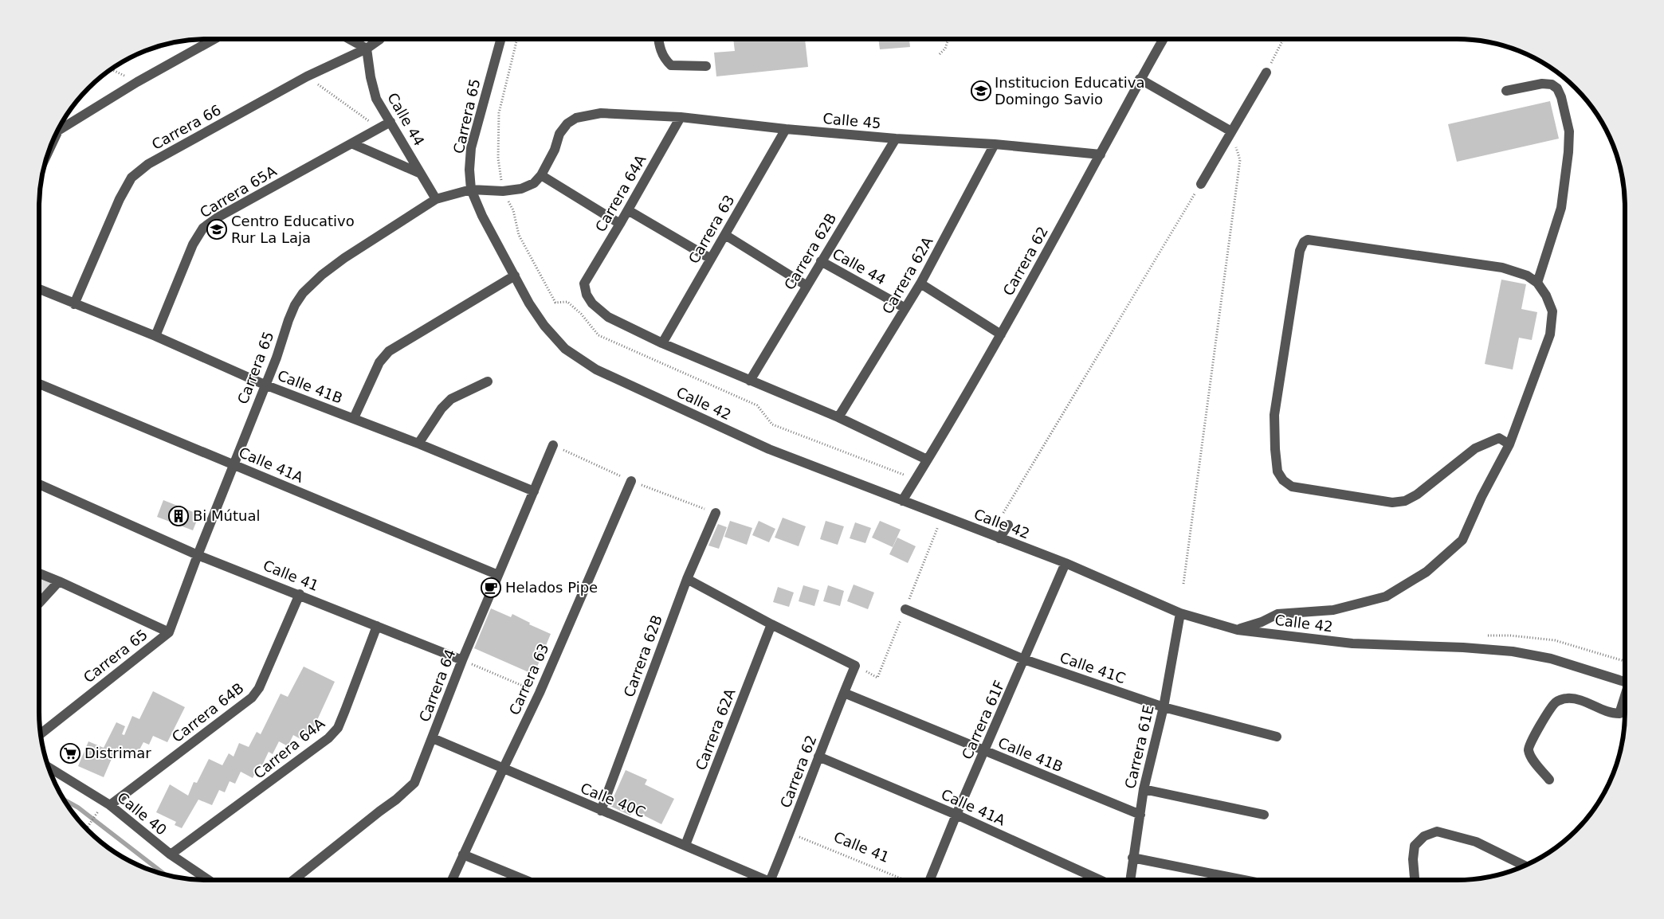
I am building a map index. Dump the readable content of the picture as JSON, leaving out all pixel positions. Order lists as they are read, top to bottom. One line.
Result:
{"streets":{"street":["Carrera 65","Calle 44","Calle 45","Carrera 66","Carrera 65A","Carrera 64A","Carrera 63","Carrera 62B","Carrera 62","Carrera 62A","Calle 41B","Calle 42","Calle 41A","Calle 41","Calle 41C","Carrera 64","Carrera 64B","Carrera 61F","Carrera 61E","Calle 40C","Calle 40"]},"crossings":[["Carrera 65","Calle 44"],["Carrera 65","Calle 41B"],["Carrera 65","Calle 42"],["Carrera 65","Calle 41A"],["Carrera 65","Calle 41"],["Calle 44","Carrera 66"],["Calle 44","Carrera 65A"],["Calle 44","Carrera 62B"],["Calle 44","Carrera 62A"],["Calle 45","Carrera 64A"],["Calle 45","Carrera 63"],["Calle 45","Carrera 62B"],["Calle 45","Carrera 62"],["Calle 45","Carrera 62A"],["Carrera 66","Calle 41B"],["Carrera 65A","Calle 41B"],["Carrera 64A","Carrera 63"],["Carrera 64A","Calle 41"],["Carrera 64A","Calle 40"],["Carrera 63","Calle 40C"],["Carrera 62B","Calle 40C"],["Carrera 62","Carrera 62A"],["Carrera 62","Calle 41B"],["Carrera 62","Calle 42"],["Carrera 62","Calle 41A"],["Carrera 62","Calle 41"],["Carrera 62A","Calle 40C"],["Calle 41B","Carrera 64"],["Calle 41B","Carrera 61F"],["Calle 41B","Carrera 61E"],["Calle 42","Carrera 61F"],["Calle 42","Carrera 61E"],["Calle 41A","Carrera 64"],["Calle 41A","Carrera 61F"],["Calle 41","Carrera 64"],["Calle 41","Carrera 64B"],["Calle 41C","Carrera 61F"],["Calle 41C","Carrera 61E"],["Carrera 64","Calle 40C"],["Carrera 64B","Calle 40"]],"places":{"school or university":["Institucion Educativa Domingo Savio","Centro Educativo Rur La Laja"],"building":["Bi Mútual"],"cafe":["Helados Pipe"],"supermarket":["Distrimar"]}}
